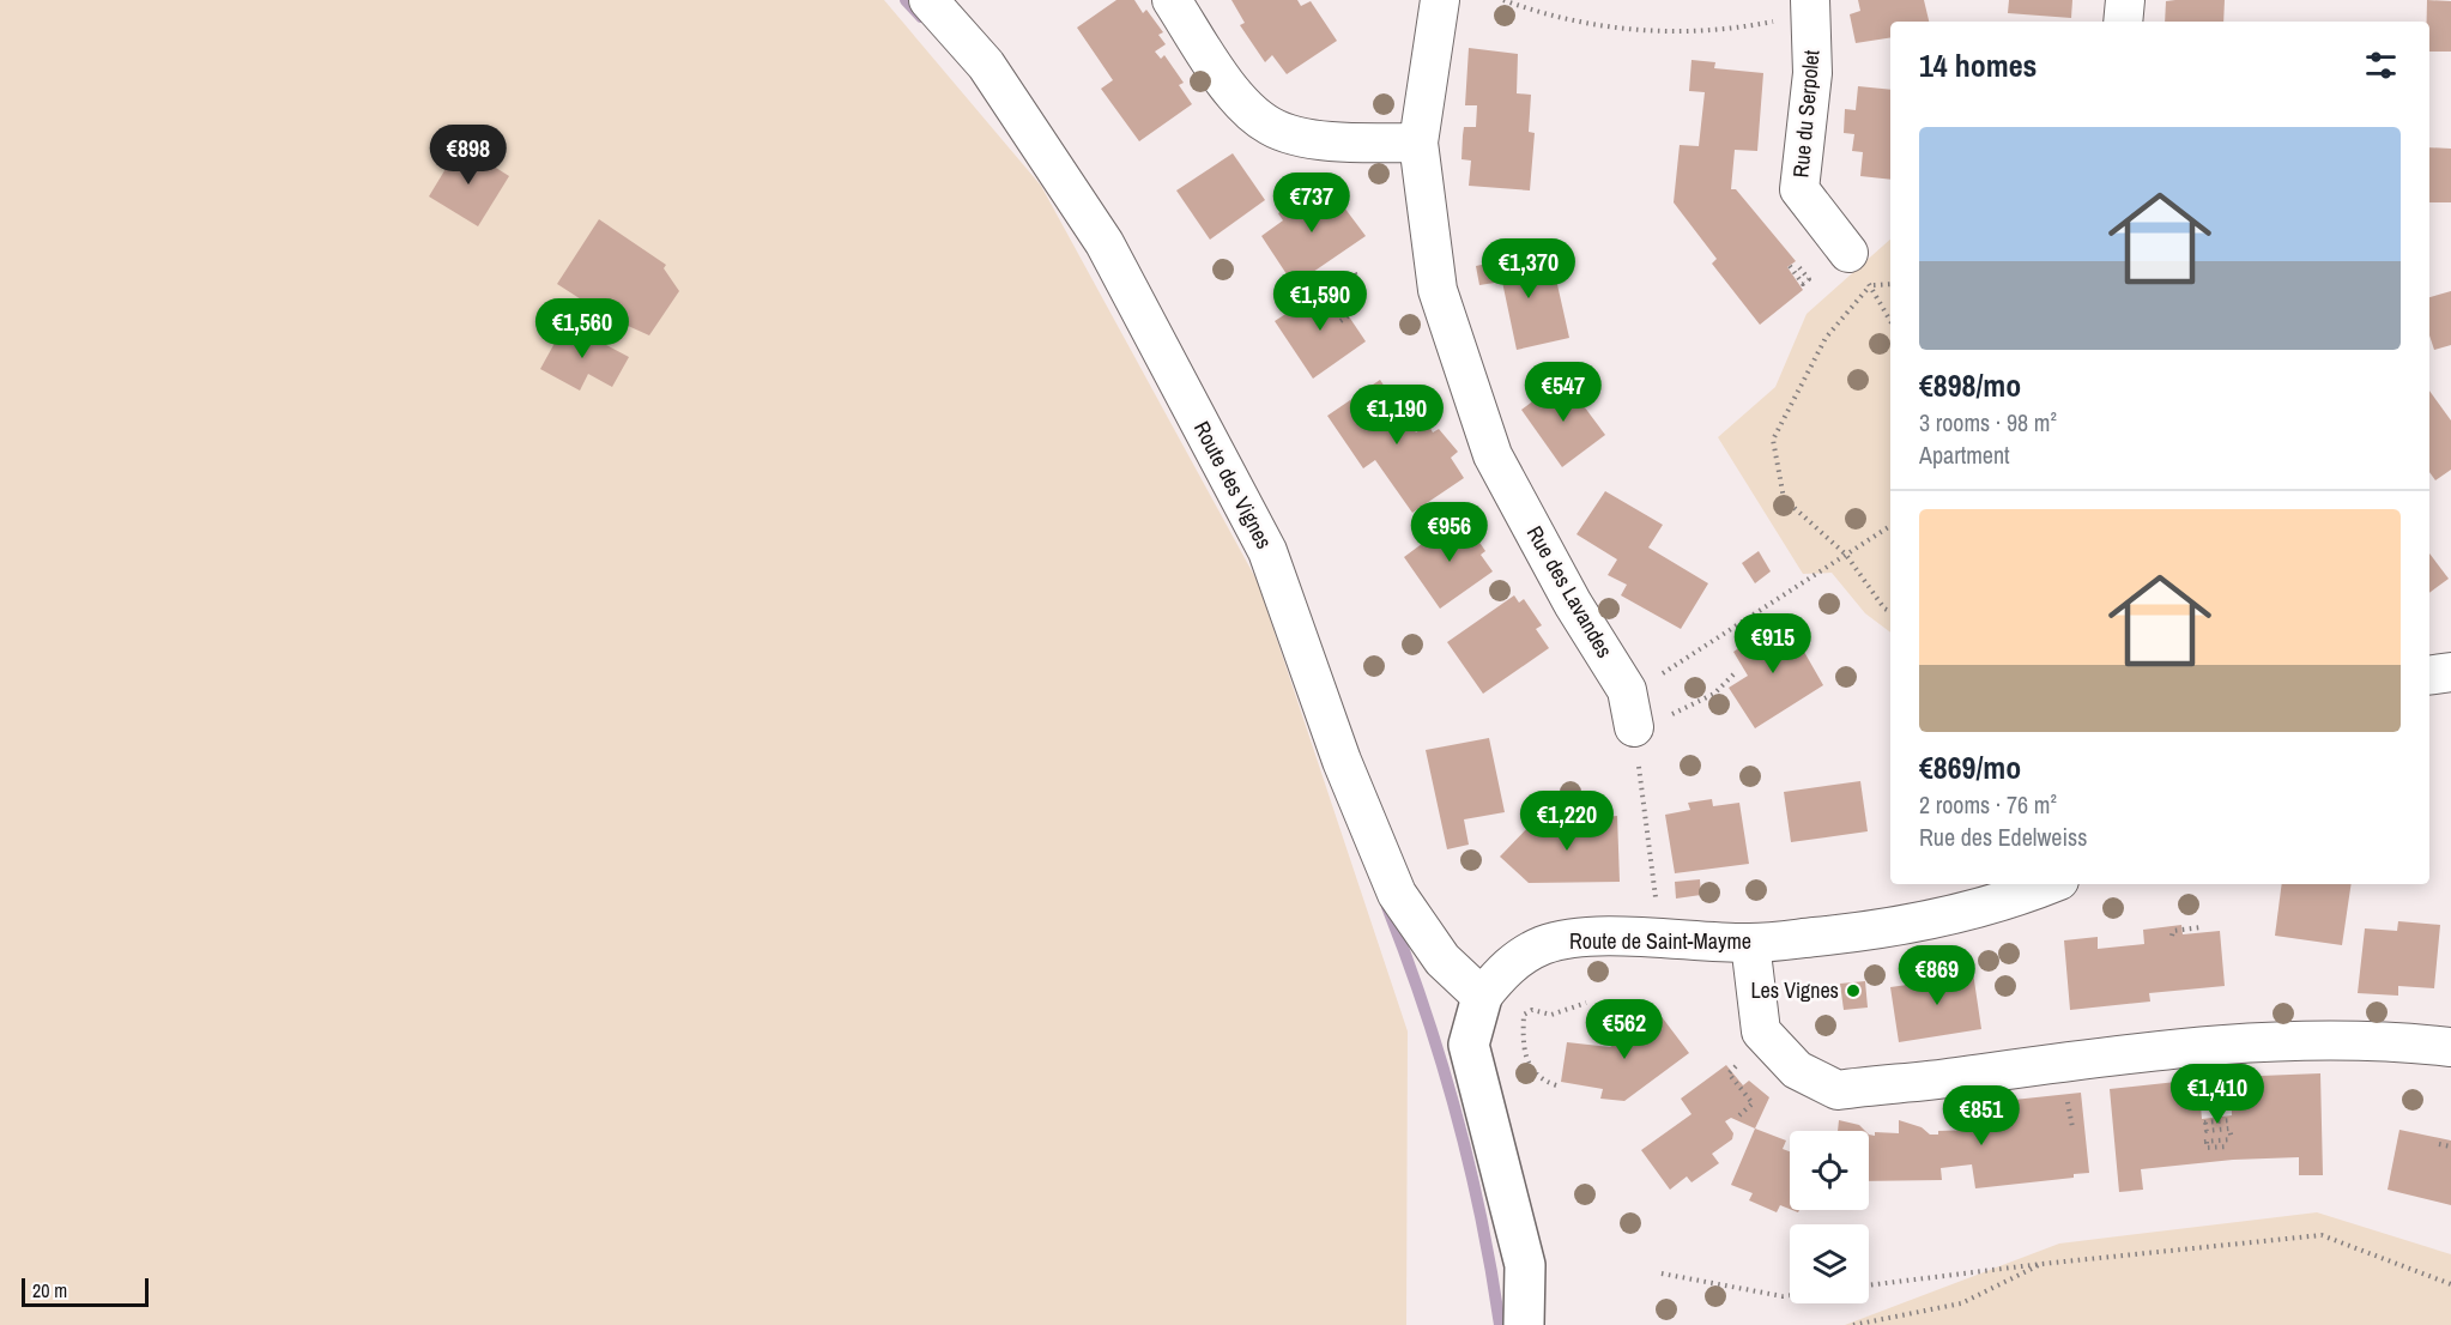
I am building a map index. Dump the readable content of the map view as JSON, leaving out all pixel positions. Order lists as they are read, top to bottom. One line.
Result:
{"streets":{"street":["Rue du Serpolet","Route des Vignes","Rue des Lavandes","Route de Saint-Mayme"]},"crossings":[["Route des Vignes","Route de Saint-Mayme"]],"places":["Les Vignes"],"scale_bar":"20 m","page":{"heading":"14 homes","list":[{"name":"€898/mo","note":"3 rooms · 98 m² · Apartment"},{"name":"€869/mo","note":"2 rooms · 76 m² · Rue des Edelweiss"}],"price":["€898","€737","€1,370","€1,590","€1,560","€547","€1,190","€956","€915","€1,220","€869","€562","€1,410","€851"],"scale":"20 m"}}
